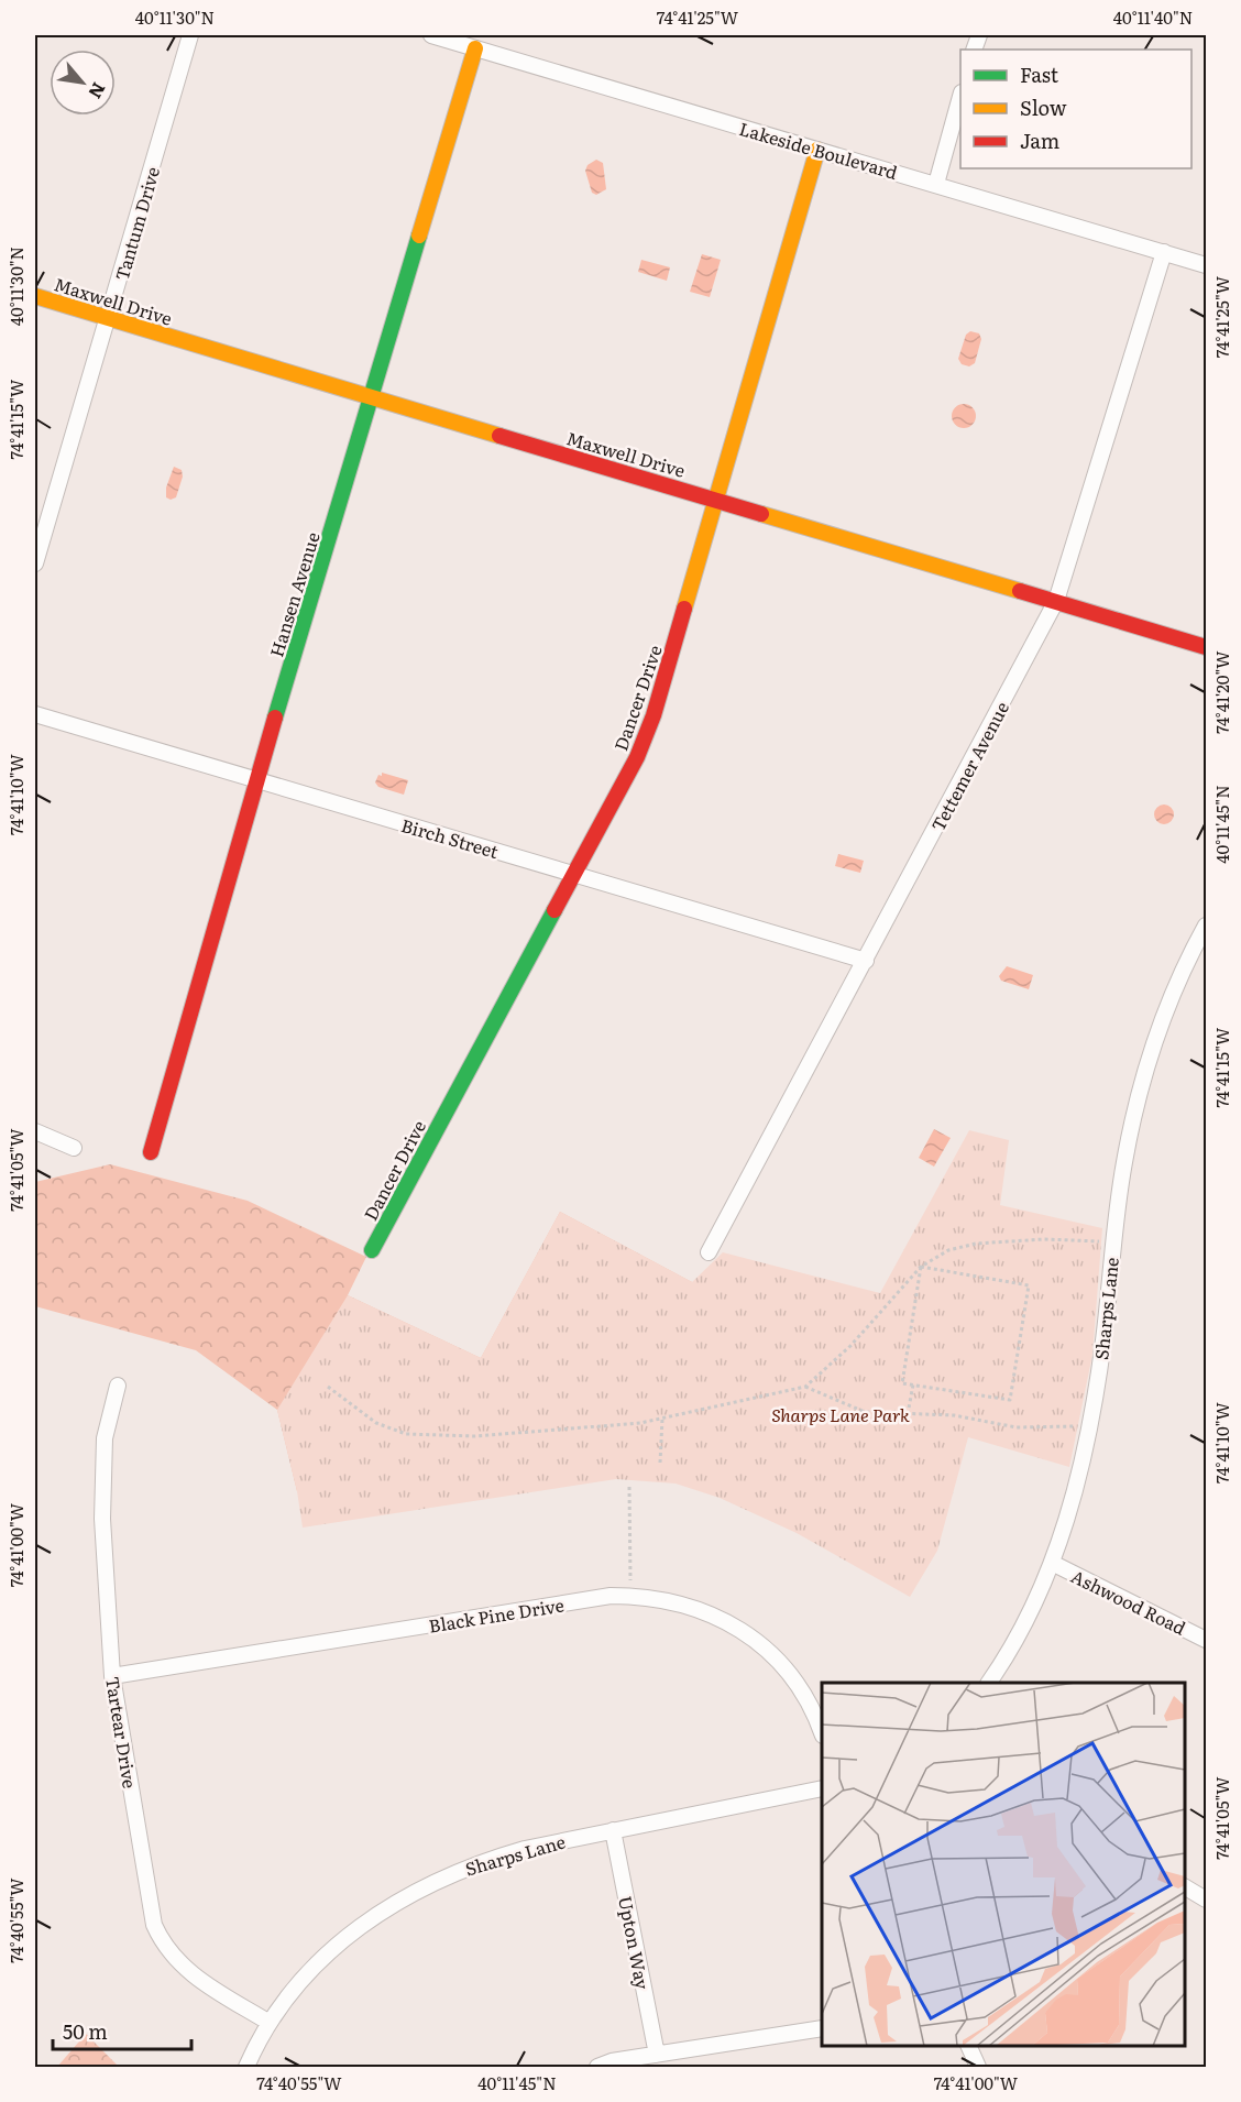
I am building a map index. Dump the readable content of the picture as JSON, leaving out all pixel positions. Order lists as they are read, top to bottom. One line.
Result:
{"streets":{"street":["Lakeside Boulevard","Tantum Drive","Maxwell Drive","Hansen Avenue","Dancer Drive","Tettemer Avenue","Birch Street","Sharps Lane","Ashwood Road","Black Pine Drive","Tartear Drive","Upton Way"]},"crossings":[["Lakeside Boulevard","Hansen Avenue"],["Lakeside Boulevard","Dancer Drive"],["Lakeside Boulevard","Tettemer Avenue"],["Tantum Drive","Maxwell Drive"],["Maxwell Drive","Hansen Avenue"],["Maxwell Drive","Dancer Drive"],["Maxwell Drive","Tettemer Avenue"],["Hansen Avenue","Birch Street"],["Dancer Drive","Birch Street"],["Tettemer Avenue","Birch Street"],["Sharps Lane","Ashwood Road"],["Sharps Lane","Tartear Drive"],["Sharps Lane","Upton Way"],["Black Pine Drive","Tartear Drive"]],"parks":["Sharps Lane Park"],"legend":["Fast","Slow","Jam"],"scale_bar":"50 m","north":"bottom right","coordinates":["40°11'30\"N","74°41'25\"W","40°11'40\"N","74°41'15\"W","74°41'20\"W","74°41'10\"W","40°11'45\"N","74°41'05\"W","74°41'00\"W","74°40'55\"W"]}
